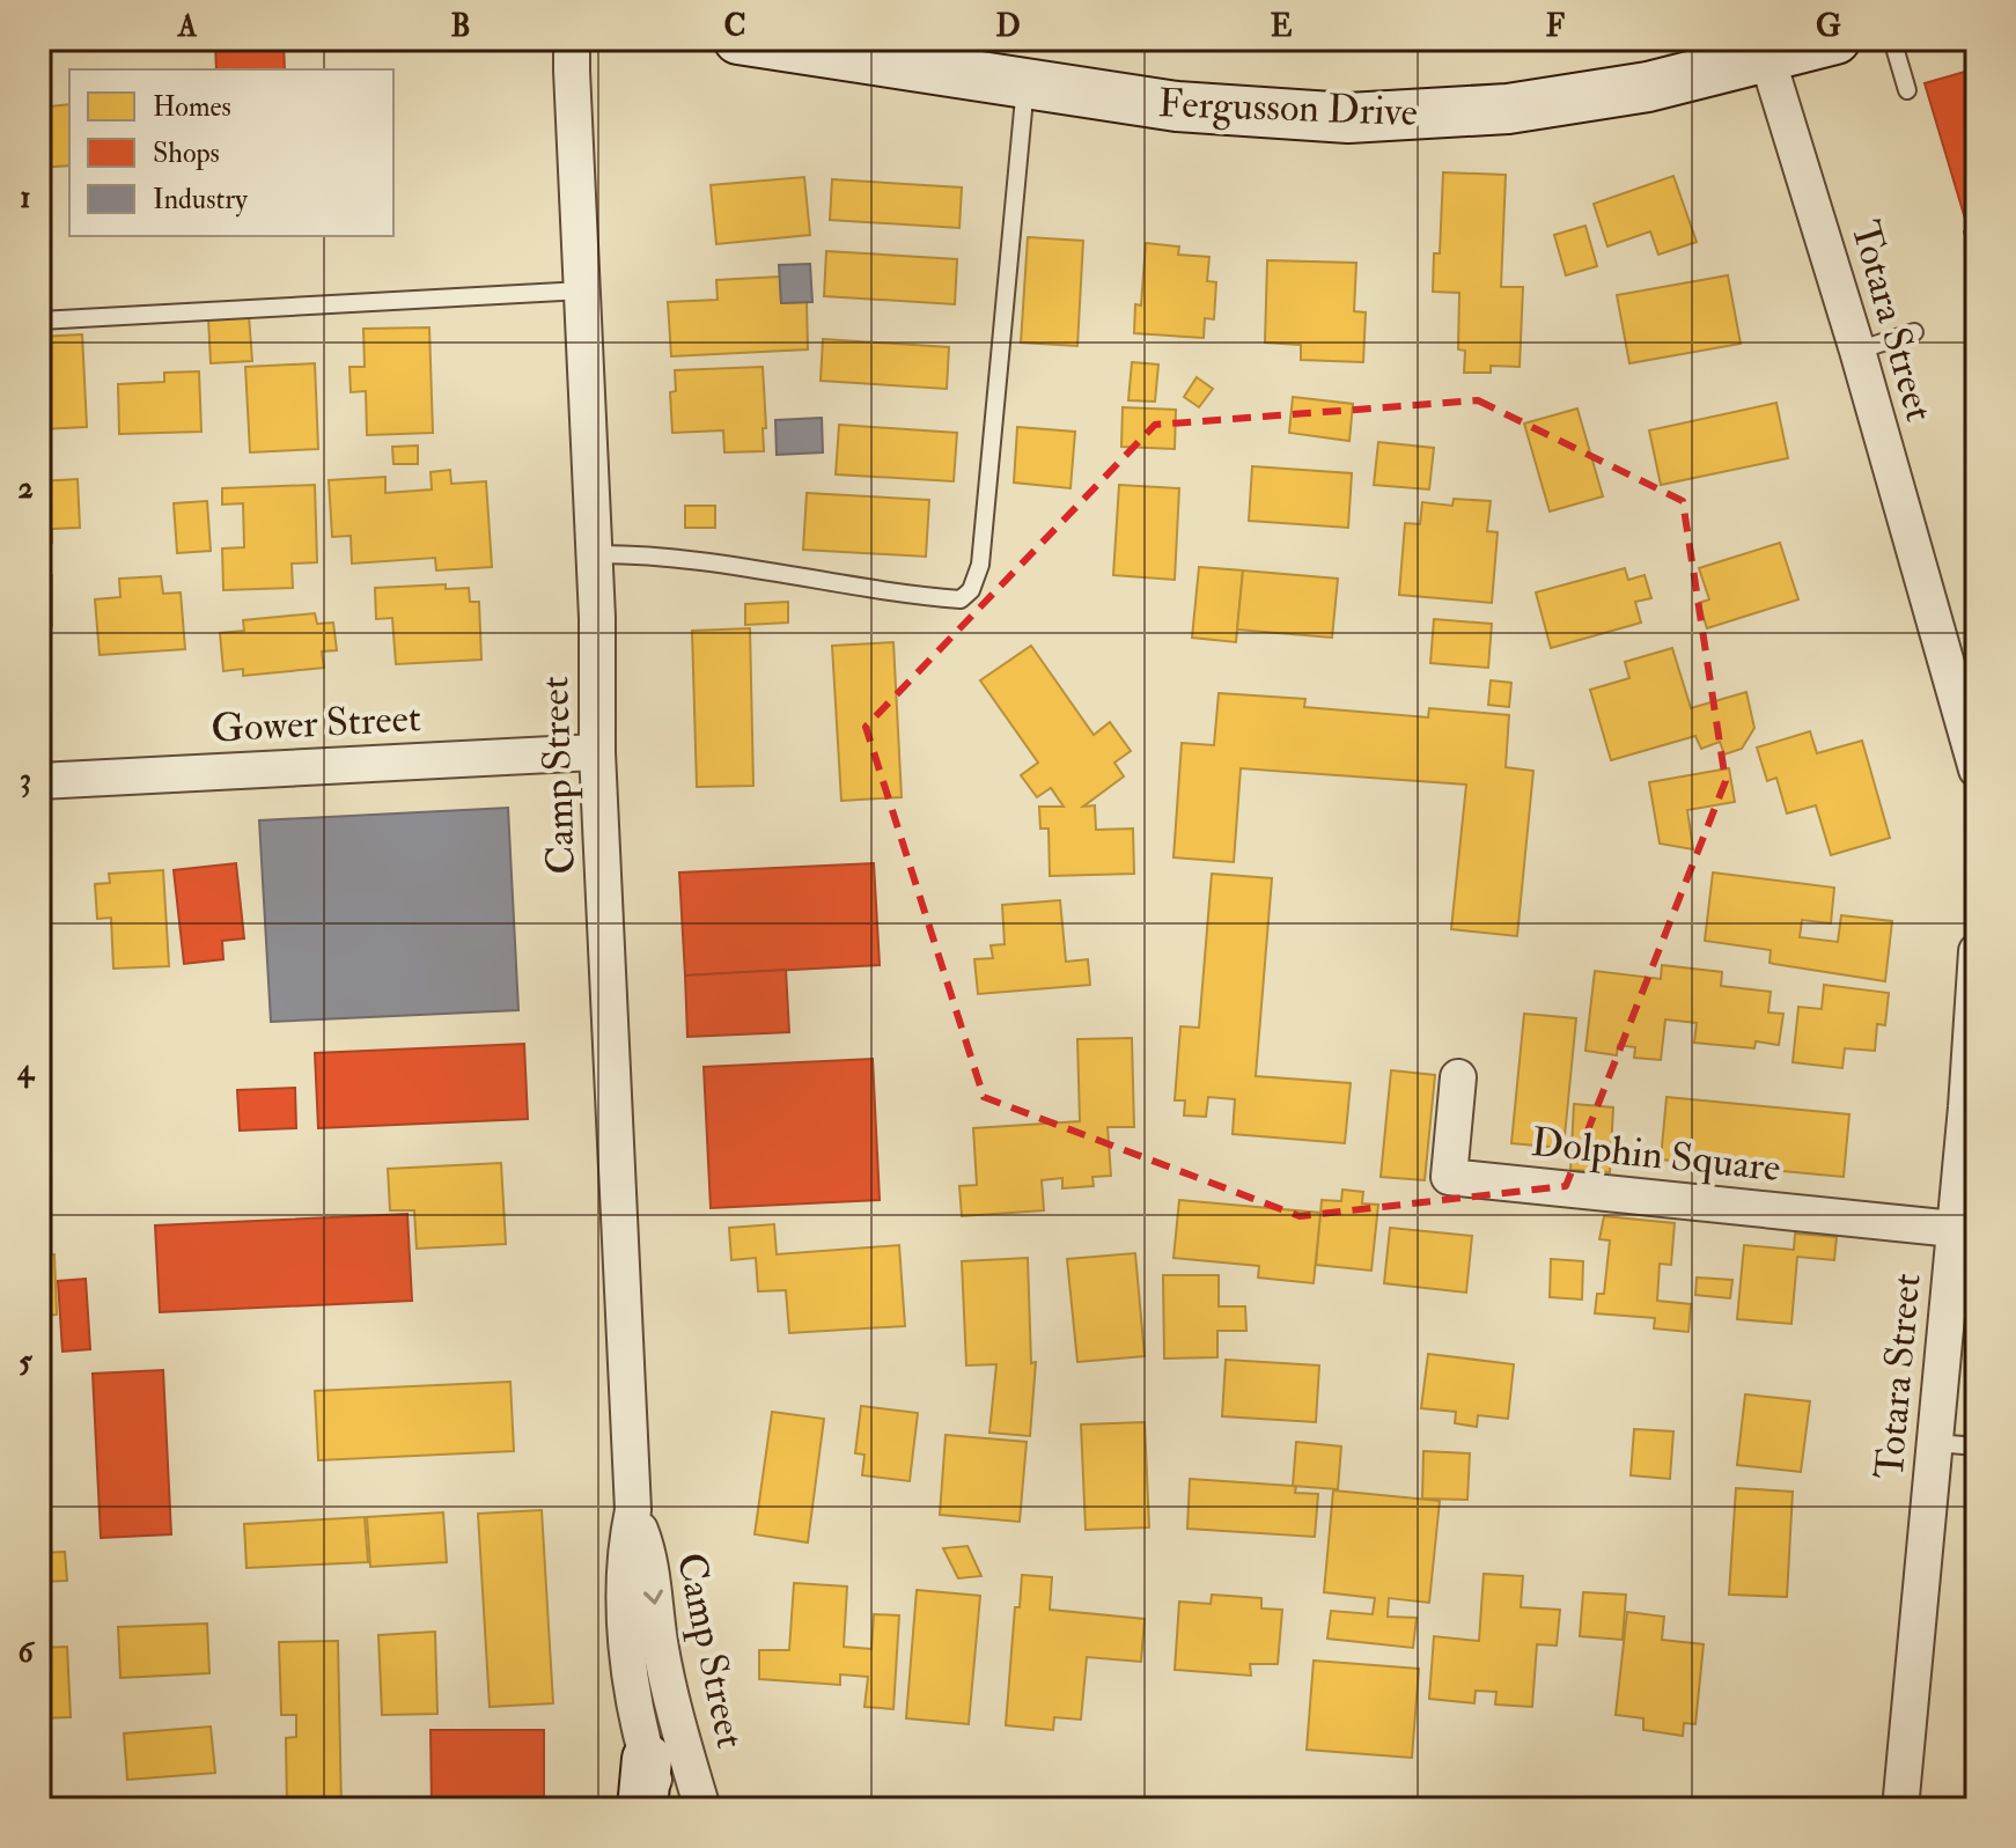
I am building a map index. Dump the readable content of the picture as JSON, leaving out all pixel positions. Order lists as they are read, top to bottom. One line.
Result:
{"streets":{"main road":["Fergusson Drive"],"street":["Totara Street","Gower Street","Camp Street","Dolphin Square"]},"crossings":[["Fergusson Drive","Totara Street"],["Totara Street","Dolphin Square"],["Gower Street","Camp Street"]],"legend":["Homes","Shops","Industry"],"grid":{"columns":["A","B","C","D","E","F","G"],"rows":["1","2","3","4","5","6"]}}
